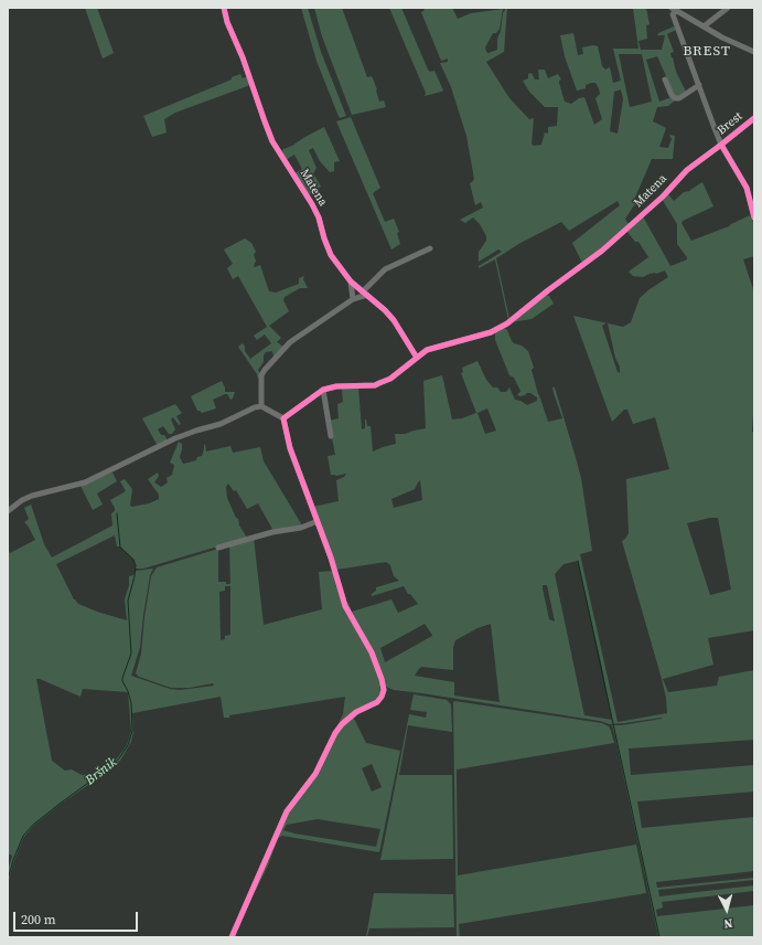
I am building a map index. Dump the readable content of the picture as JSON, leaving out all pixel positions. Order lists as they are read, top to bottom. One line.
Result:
{"streets":{"street":["Brest","Matena"]},"crossings":[["Brest","Matena"]],"districts":["BREST"],"water":["Bršnik"],"scale_bar":"200 m","north":"bottom"}
